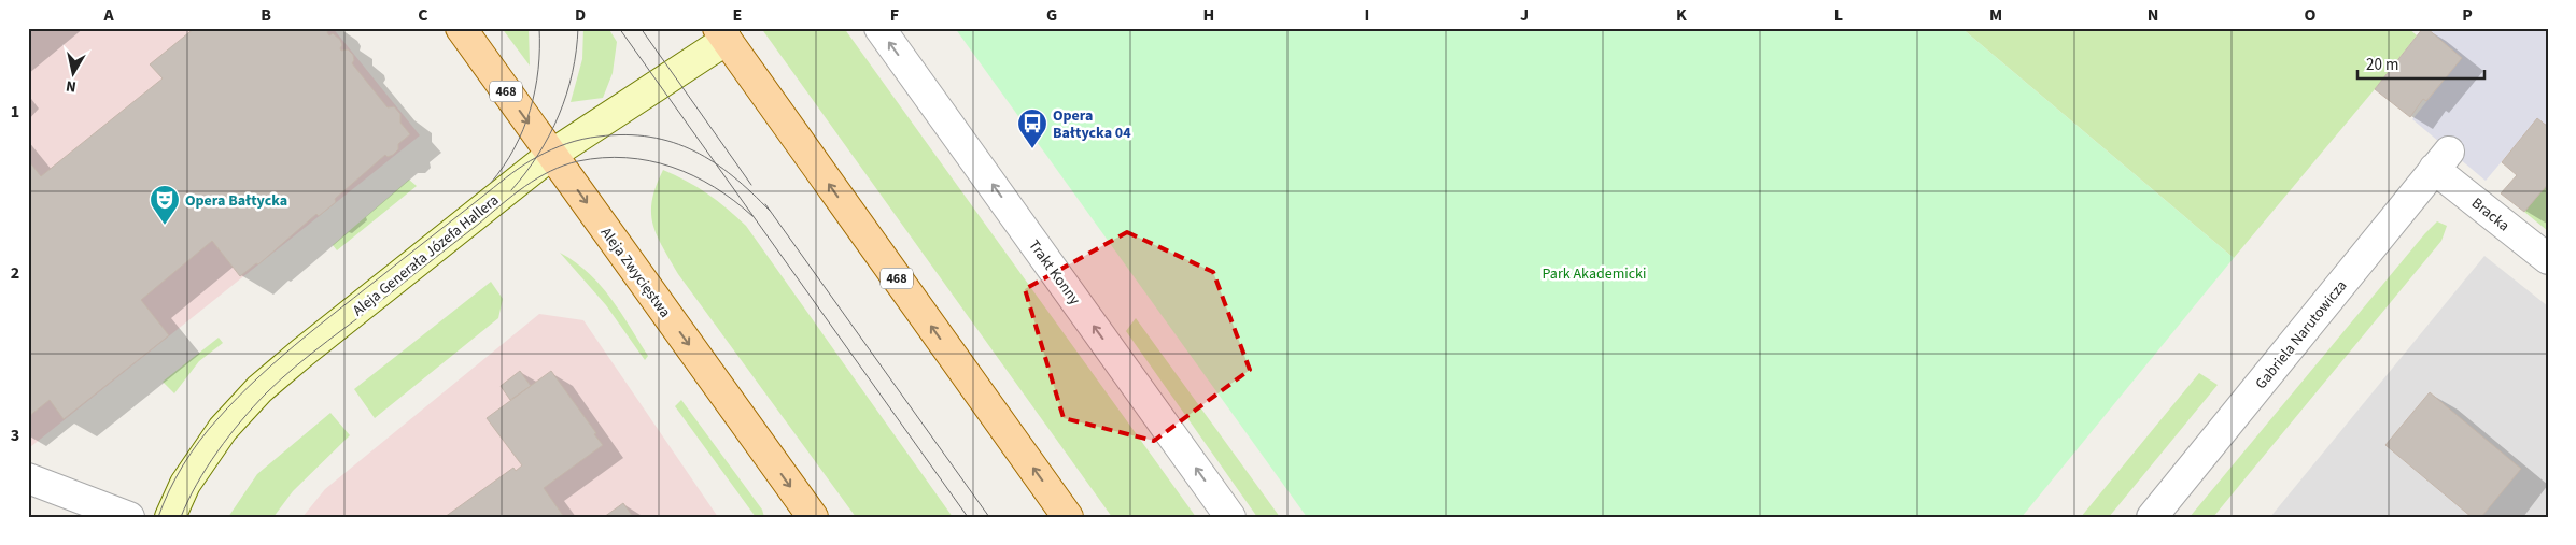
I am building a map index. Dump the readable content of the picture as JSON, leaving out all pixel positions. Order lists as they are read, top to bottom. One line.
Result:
{"streets":{"main road":["468","Aleja Generała Józefa Hallera","Aleja Zwycięstwa"],"street":["Bracka","Trakt Konny","Gabriela Narutowicza"]},"crossings":[["468","Aleja Generała Józefa Hallera"],["Bracka","Gabriela Narutowicza"],["Aleja Generała Józefa Hallera","Aleja Zwycięstwa"]],"one_way":["Trakt Konny"],"parks":["Park Akademicki"],"places":{"bus stop":["Opera Bałtycka 04"],"theatre":["Opera Bałtycka"]},"scale_bar":"20 m","north":"bottom","grid":{"columns":["A","B","C","D","E","F","G","H","I","J","K","L","M","N","O","P"],"rows":["1","2","3"]}}
